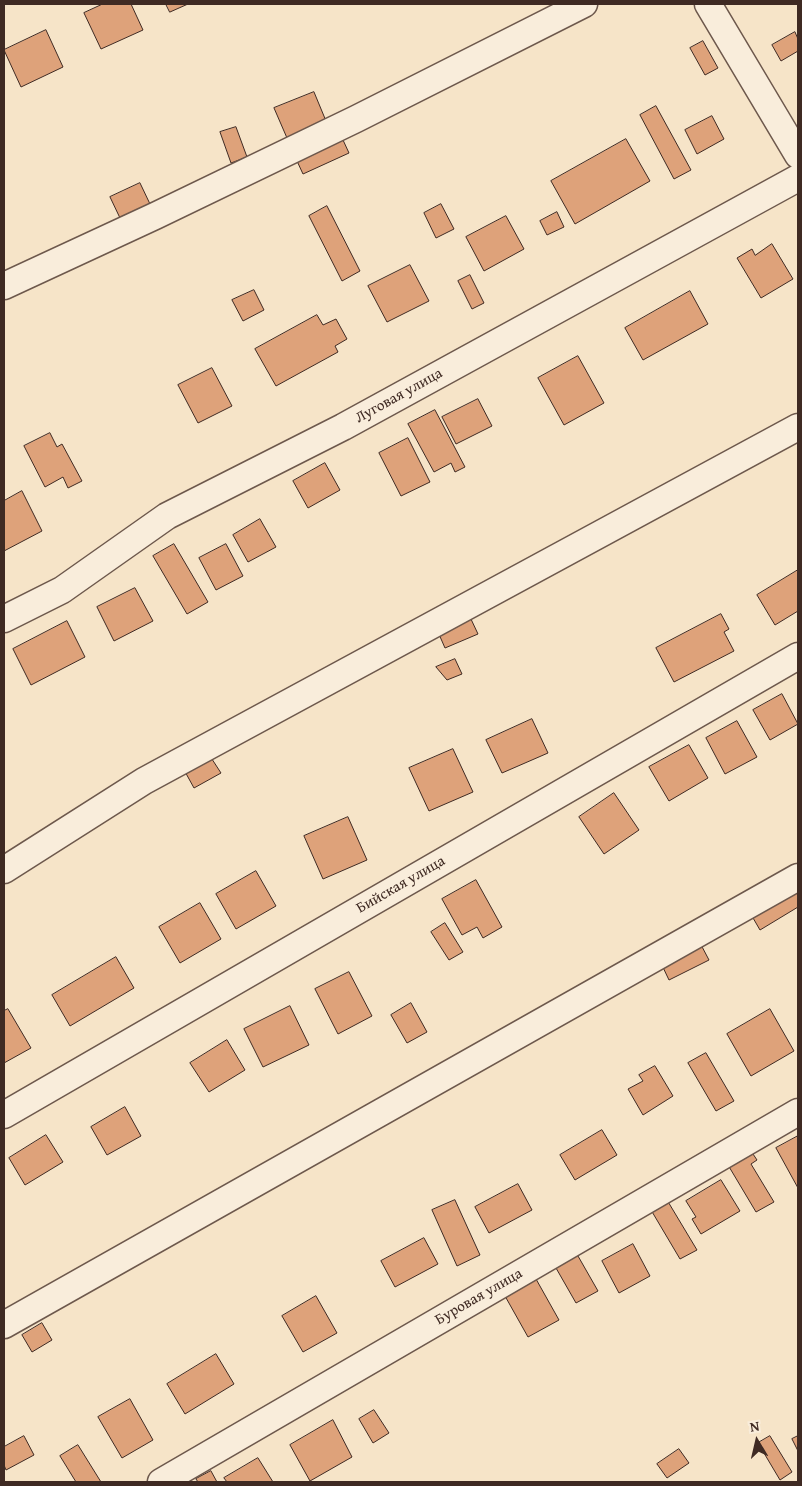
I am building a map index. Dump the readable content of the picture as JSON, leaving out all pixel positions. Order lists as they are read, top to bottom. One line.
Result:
{"streets":{"street":["Луговая улица","Бийская улица","Буровая улица"]},"north":"top"}
